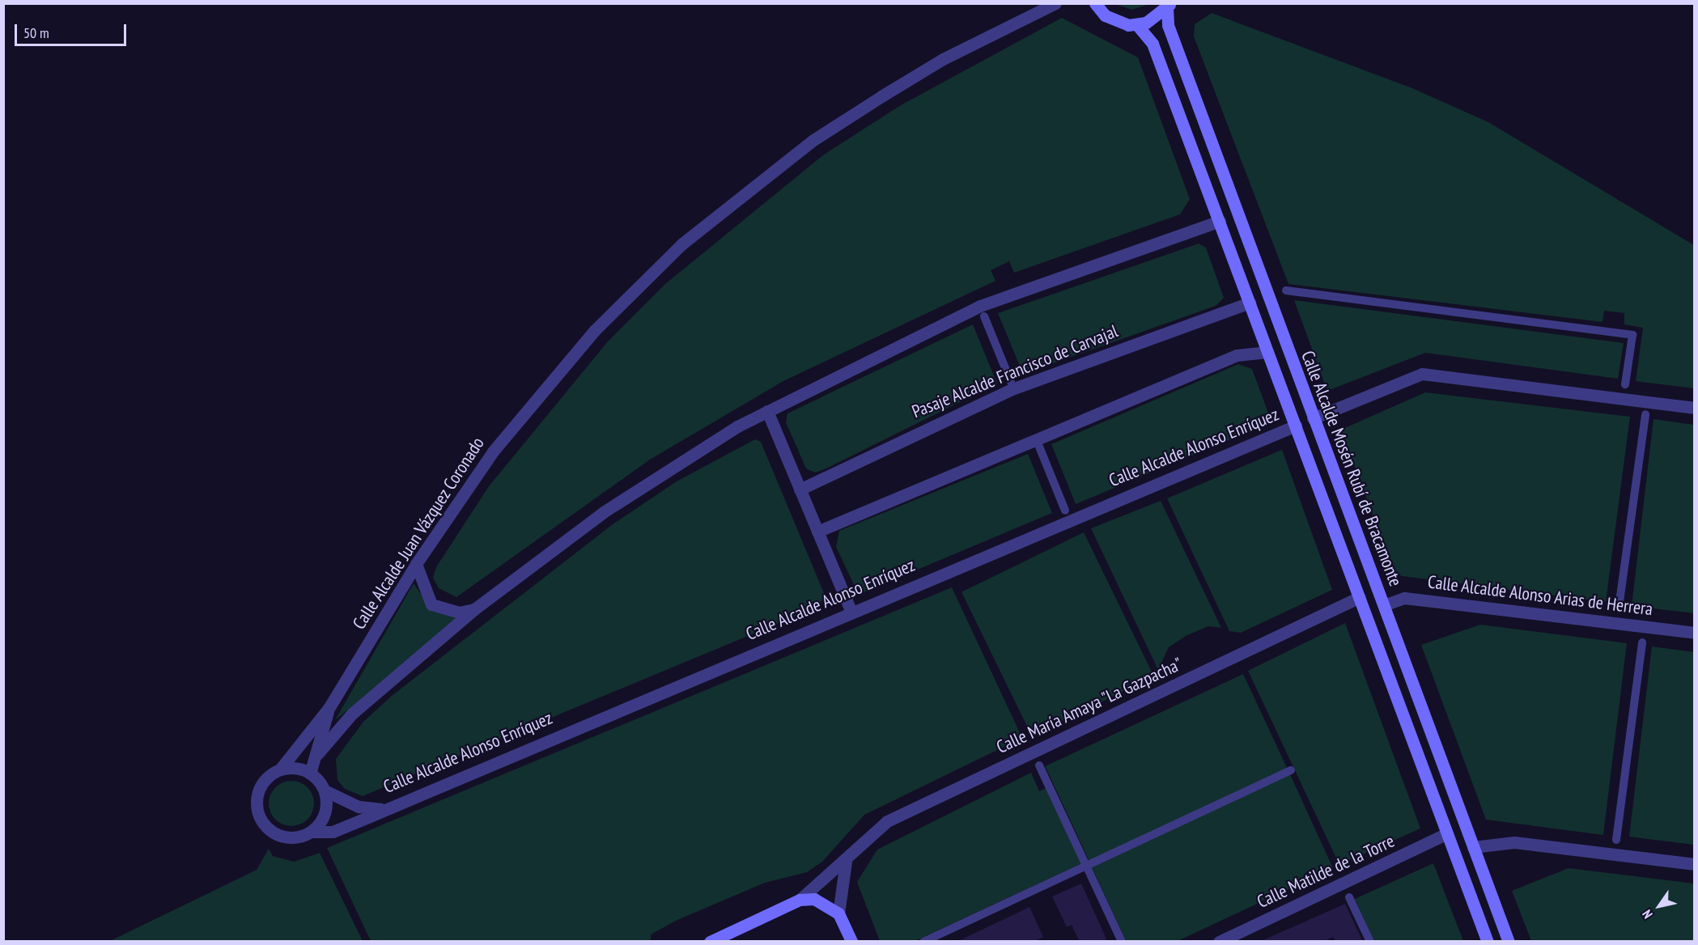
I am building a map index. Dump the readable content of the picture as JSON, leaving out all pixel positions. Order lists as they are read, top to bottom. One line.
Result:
{"streets":{"main road":["Calle Alcalde Mosén Rubí de Bracamonte"],"street":["Pasaje Alcalde Francisco de Carvajal","Calle Alcalde Alonso Enríquez","Calle Alcalde Juan Vázquez Coronado","Calle Alcalde Alonso Arias de Herrera","Calle María Amaya \"La Gazpacha\"","Calle Matilde de la Torre"]},"crossings":[["Pasaje Alcalde Francisco de Carvajal","Calle Alcalde Mosén Rubí de Bracamonte"],["Calle Alcalde Alonso Enríquez","Calle Alcalde Mosén Rubí de Bracamonte"],["Calle Alcalde Alonso Enríquez","Calle Alcalde Juan Vázquez Coronado"],["Calle Alcalde Mosén Rubí de Bracamonte","Calle Alcalde Alonso Arias de Herrera"],["Calle Alcalde Mosén Rubí de Bracamonte","Calle María Amaya \"La Gazpacha\""],["Calle Alcalde Mosén Rubí de Bracamonte","Calle Matilde de la Torre"]],"scale_bar":"50 m","north":"bottom left"}
